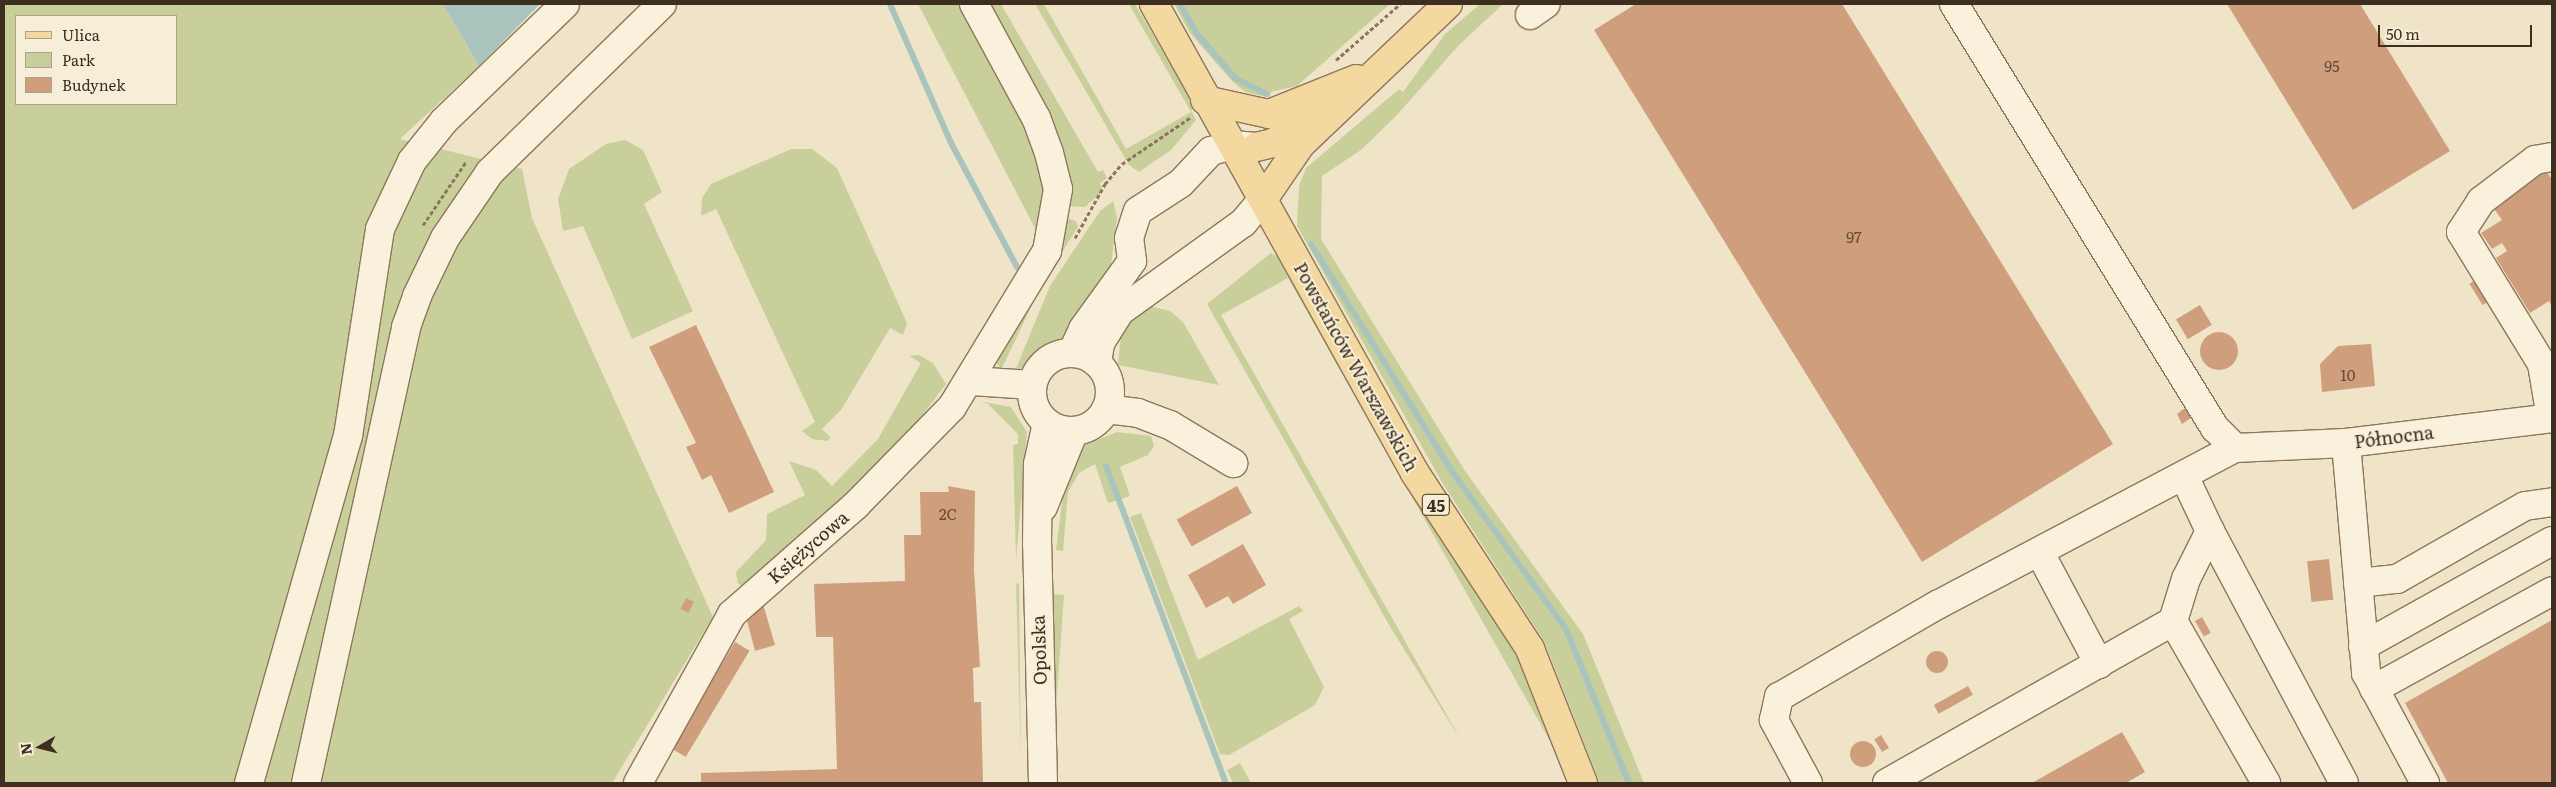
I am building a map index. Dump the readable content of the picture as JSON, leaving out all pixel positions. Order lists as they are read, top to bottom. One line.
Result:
{"streets":{"main road":["Powstańców Warszawskich","45"],"street":["Północna","Księżycowa","Opolska"]},"house_numbers":["95","97","10","2C"],"legend":["Ulica","Park","Budynek"],"scale_bar":"50 m","north":"left"}
